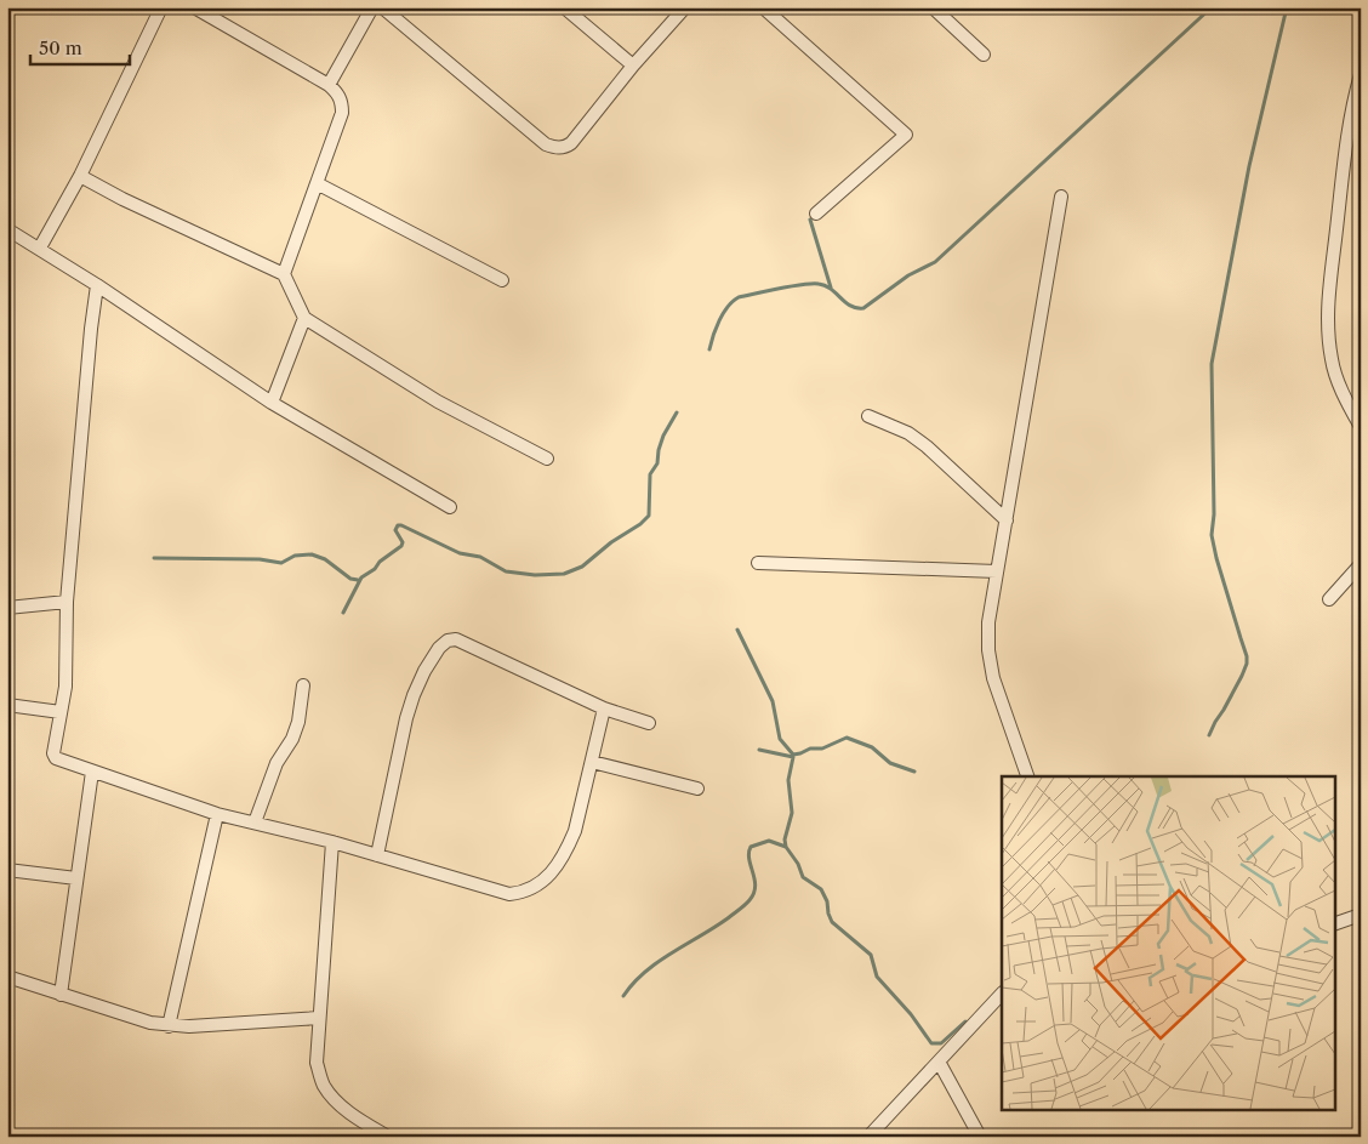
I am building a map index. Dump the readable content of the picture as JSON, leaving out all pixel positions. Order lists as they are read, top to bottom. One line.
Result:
{"scale_bar":"50 m"}
